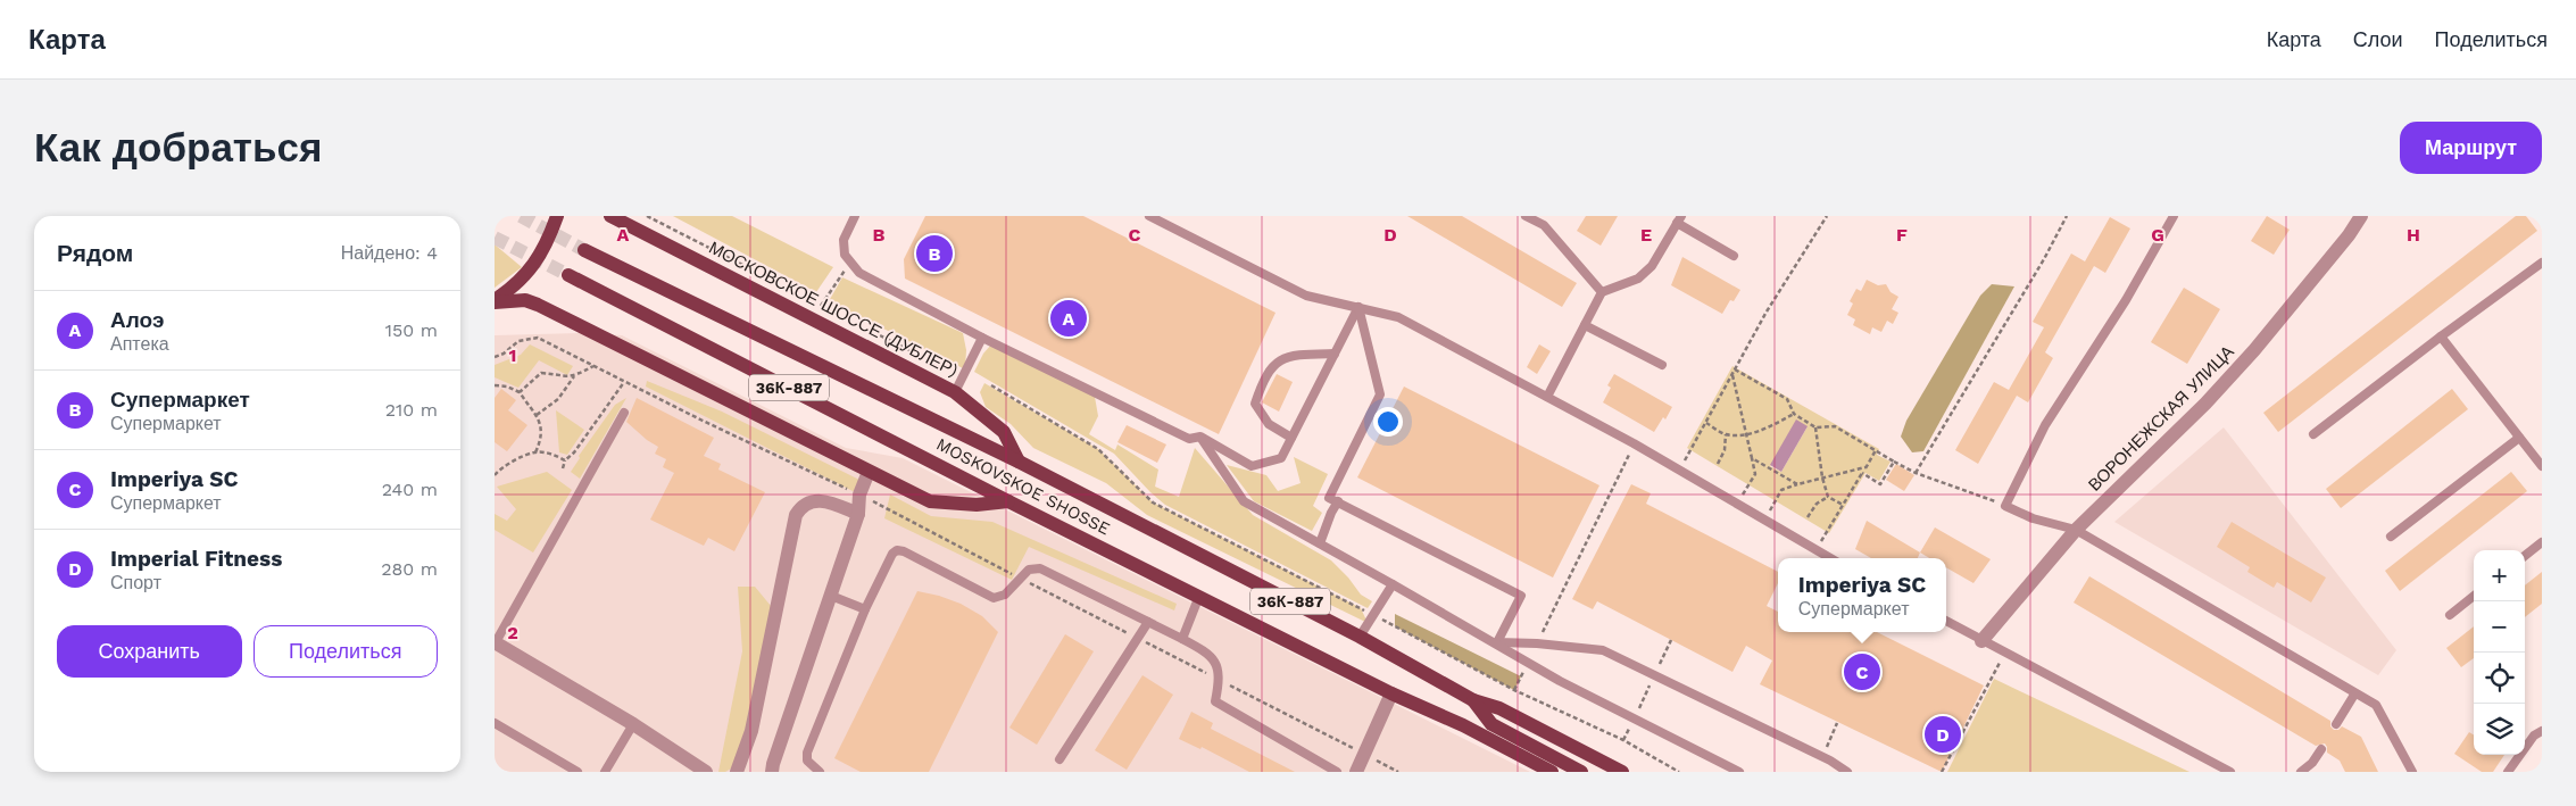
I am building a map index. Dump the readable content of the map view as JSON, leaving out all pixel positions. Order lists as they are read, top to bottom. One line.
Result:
{"streets":{"main road":["МОСКОВСКОЕ ШОССЕ (ДУБЛЕР)","36К-887","MOSKOVSKOE SHOSSE"],"street":["ВОРОНЕЖСКАЯ УЛИЦА"]},"crossings":[["МОСКОВСКОЕ ШОССЕ (ДУБЛЕР)","MOSKOVSKOE SHOSSE"]],"page":{"header":"Карта","nav":["Карта","Слои","Поделиться"],"buttons":["Маршрут",["Сохранить","Поделиться"]],"title":"Как добраться","heading":["Рядом","Найдено: 4"],"pins":["B","A","C","D"],"list":[{"mark":"A","name":"Алоэ","note":"Аптека","value":"150 m"},{"mark":"B","name":"Супермаркет","note":"Супермаркет","value":"210 m"},{"mark":"C","name":"Imperiya SC","note":"Супермаркет","value":"240 m"},{"mark":"D","name":"Imperial Fitness","note":"Спорт","value":"280 m"}],"map_buttons":["+","−"],"popup":["Imperiya SC","Супермаркет"]},"grid":{"columns":["A","B","C","D","E","F","G","H"],"rows":["1","2"]}}
